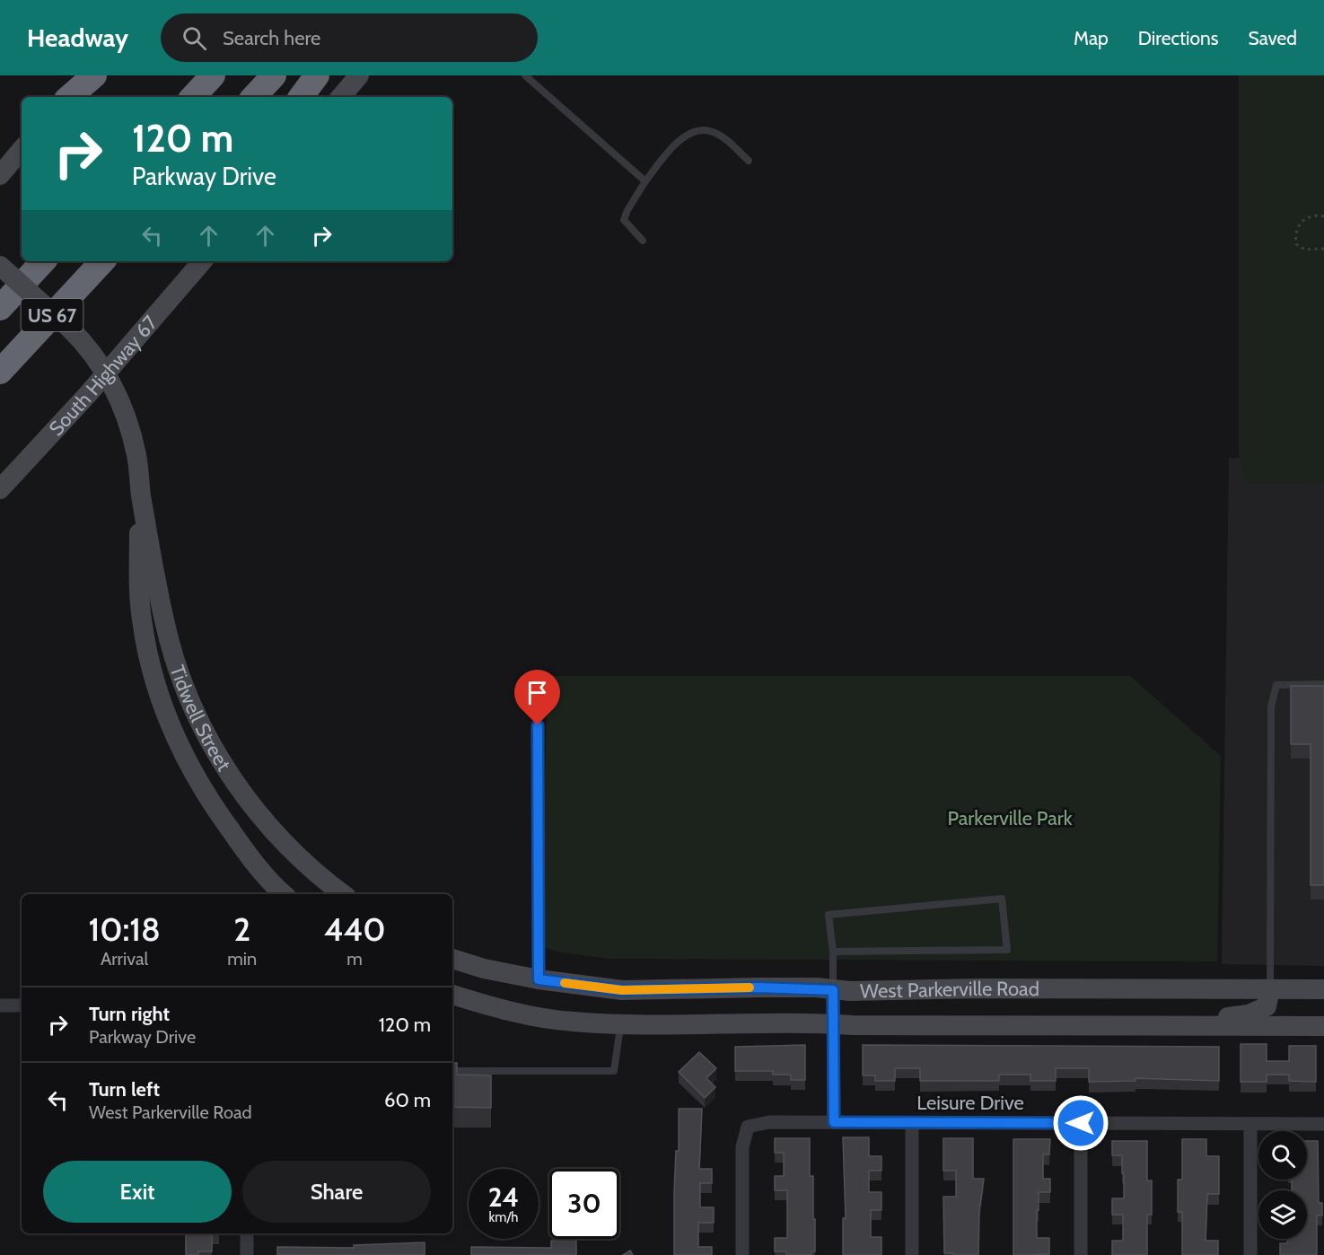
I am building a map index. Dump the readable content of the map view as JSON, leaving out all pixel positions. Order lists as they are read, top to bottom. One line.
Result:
{"streets":{"highway":["US 67"],"main road":["South Highway 67","Tidwell Street","West Parkerville Road"],"street":["Leisure Drive"]},"crossings":[["South Highway 67","Tidwell Street"]],"parks":["Parkerville Park"],"page":{"header":"Headway","search":"Search here","nav":["Map","Directions","Saved"],"turn":["120 m","Parkway Drive"],"eta":["10:18","Arrival","2","min","440","m"],"list":[{"name":"Turn right","note":"Parkway Drive","value":"120 m"},{"name":"Turn left","note":"West Parkerville Road","value":"60 m"}],"buttons":["Exit","Share"],"speed":"24 km/h","limit":"30"}}
